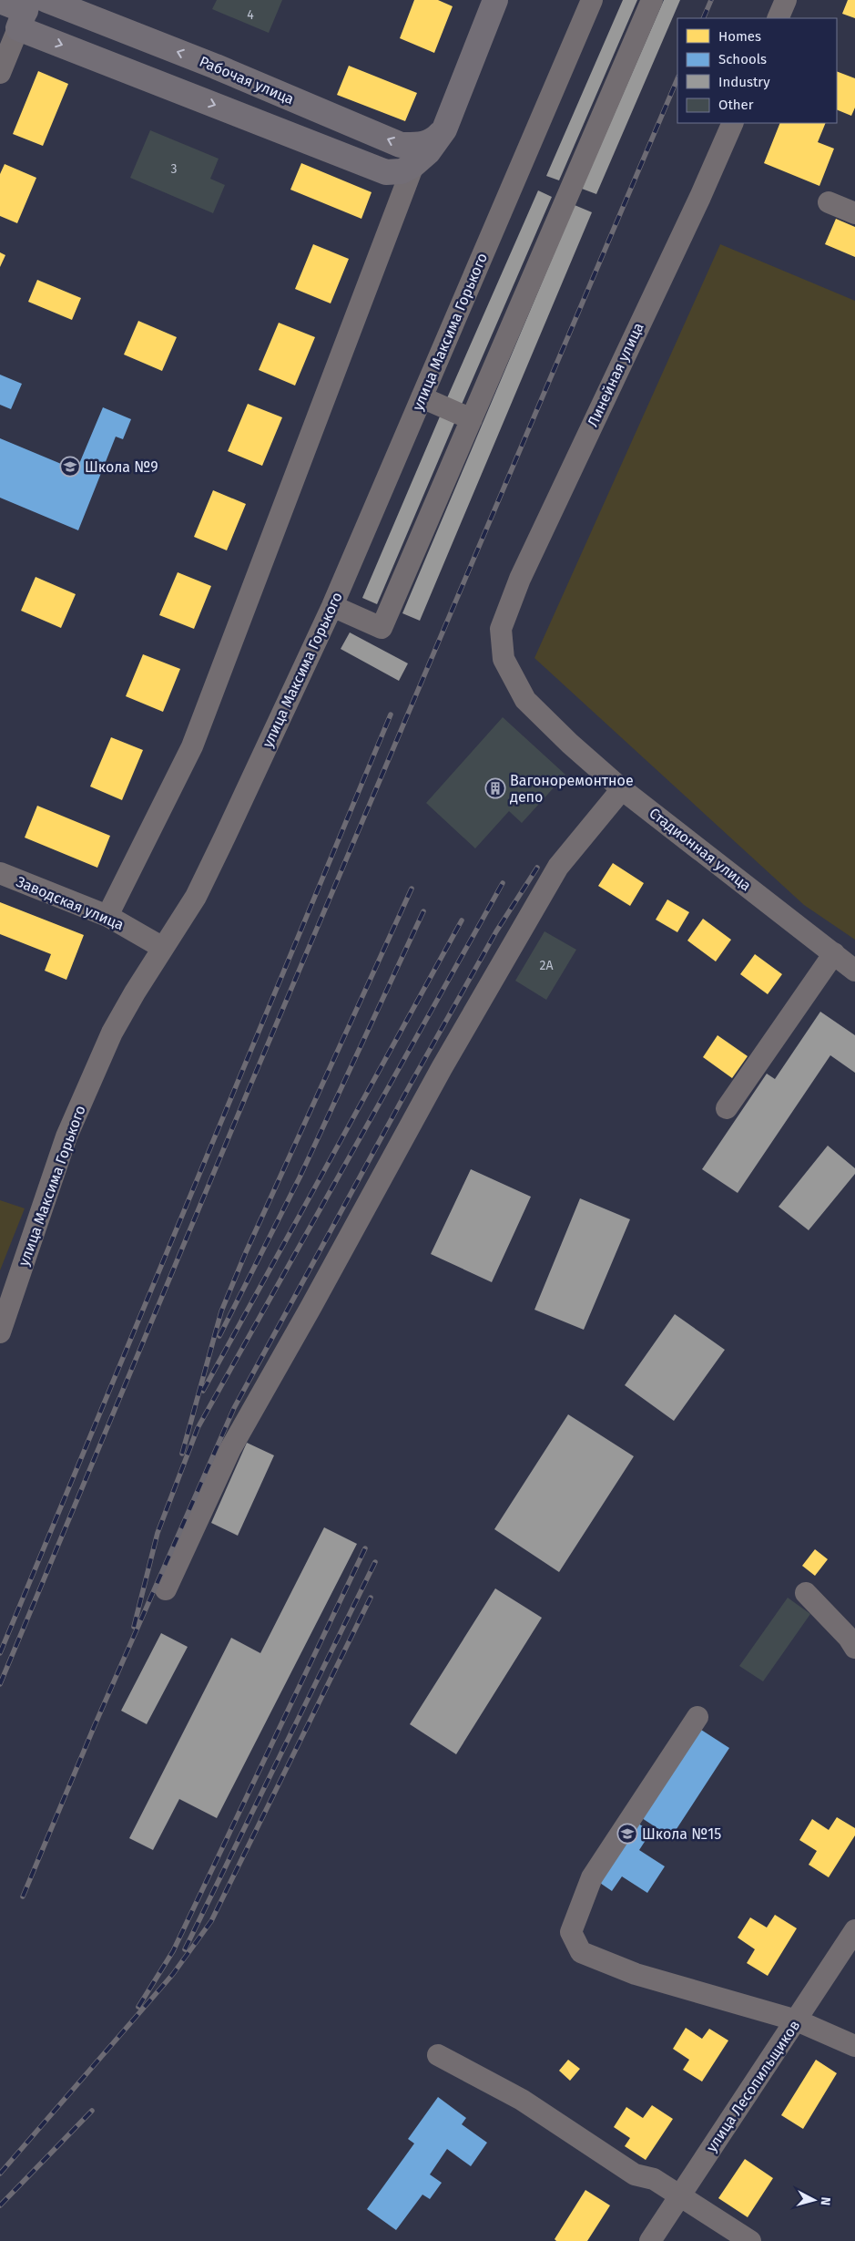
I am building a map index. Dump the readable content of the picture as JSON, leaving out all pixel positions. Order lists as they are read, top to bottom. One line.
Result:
{"streets":{"main road":["Рабочая улица"],"street":["улица Максима Горького","Линейная улица","Стадионная улица","Заводская улица","улица Лесопильщиков"]},"crossings":[["улица Максима Горького","Заводская улица"],["Линейная улица","Стадионная улица"]],"places":{"school or university":["Школа №9","Школа №15"],"building":["Вагоноремонтное депо"]},"house_numbers":["4","3","2А"],"legend":["Homes","Schools","Industry","Other"],"north":"right"}
